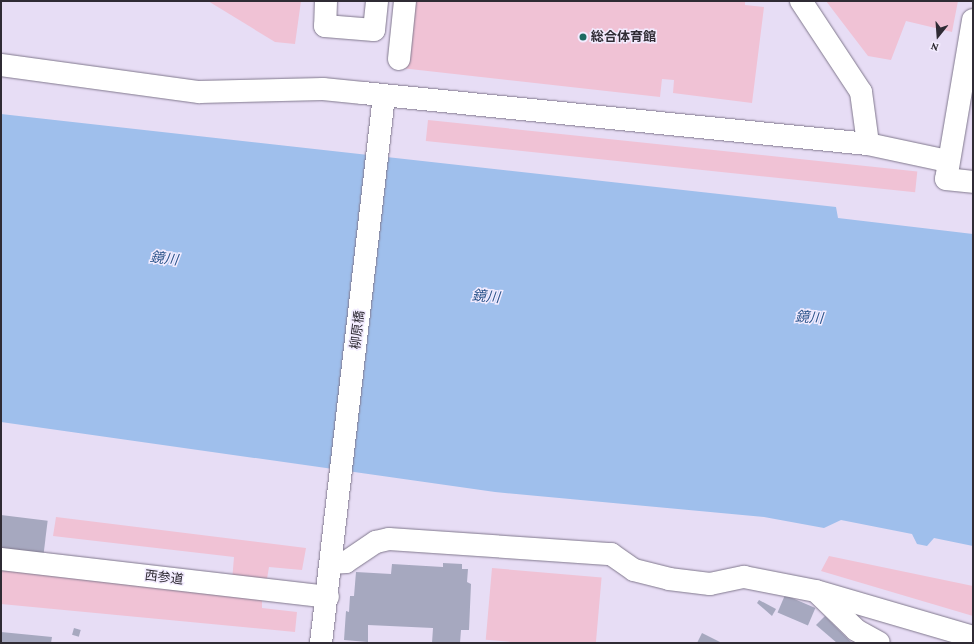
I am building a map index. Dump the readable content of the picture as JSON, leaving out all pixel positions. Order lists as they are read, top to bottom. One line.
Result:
{"streets":{"street":["柳原橋","西参道"]},"crossings":[["柳原橋","西参道"]],"water":["鏡川"],"places":["総合体育館"],"north":"bottom"}
